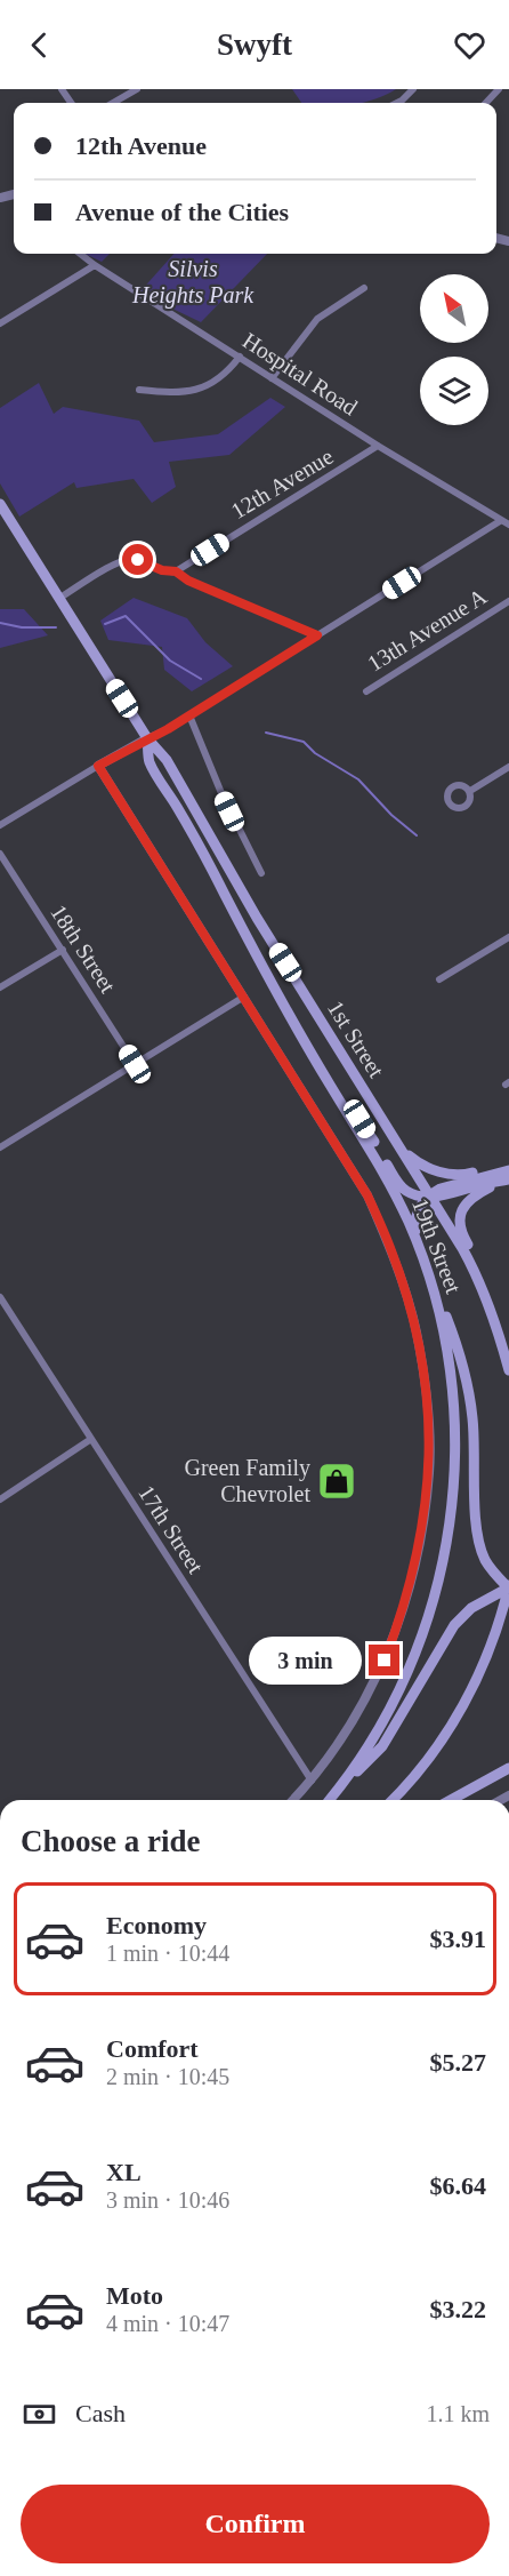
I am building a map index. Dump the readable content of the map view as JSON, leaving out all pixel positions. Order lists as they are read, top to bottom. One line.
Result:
{"streets":{"main road":["1st Street","19th Street"],"street":["Hospital Road","12th Avenue","13th Avenue A","18th Street","17th Street"]},"crossings":[["Hospital Road","12th Avenue"],["1st Street","19th Street"],["19th Street","17th Street"]],"parks":["Silvis Heights Park"],"places":{"shop":["Green Family Chevrolet"]},"north":"top left","page":{"header":"Swyft","banner":["12th Avenue","Avenue of the Cities"],"bubble":"3 min","heading":"Choose a ride","list":[{"name":"Economy","note":"1 min · 10:44","value":"$3.91"},{"name":"Comfort","note":"2 min · 10:45","value":"$5.27"},{"name":"XL","note":"3 min · 10:46","value":"$6.64"},{"name":"Moto","note":"4 min · 10:47","value":"$3.22"}],"pay":["Cash","1.1 km"],"buttons":"Confirm"}}
